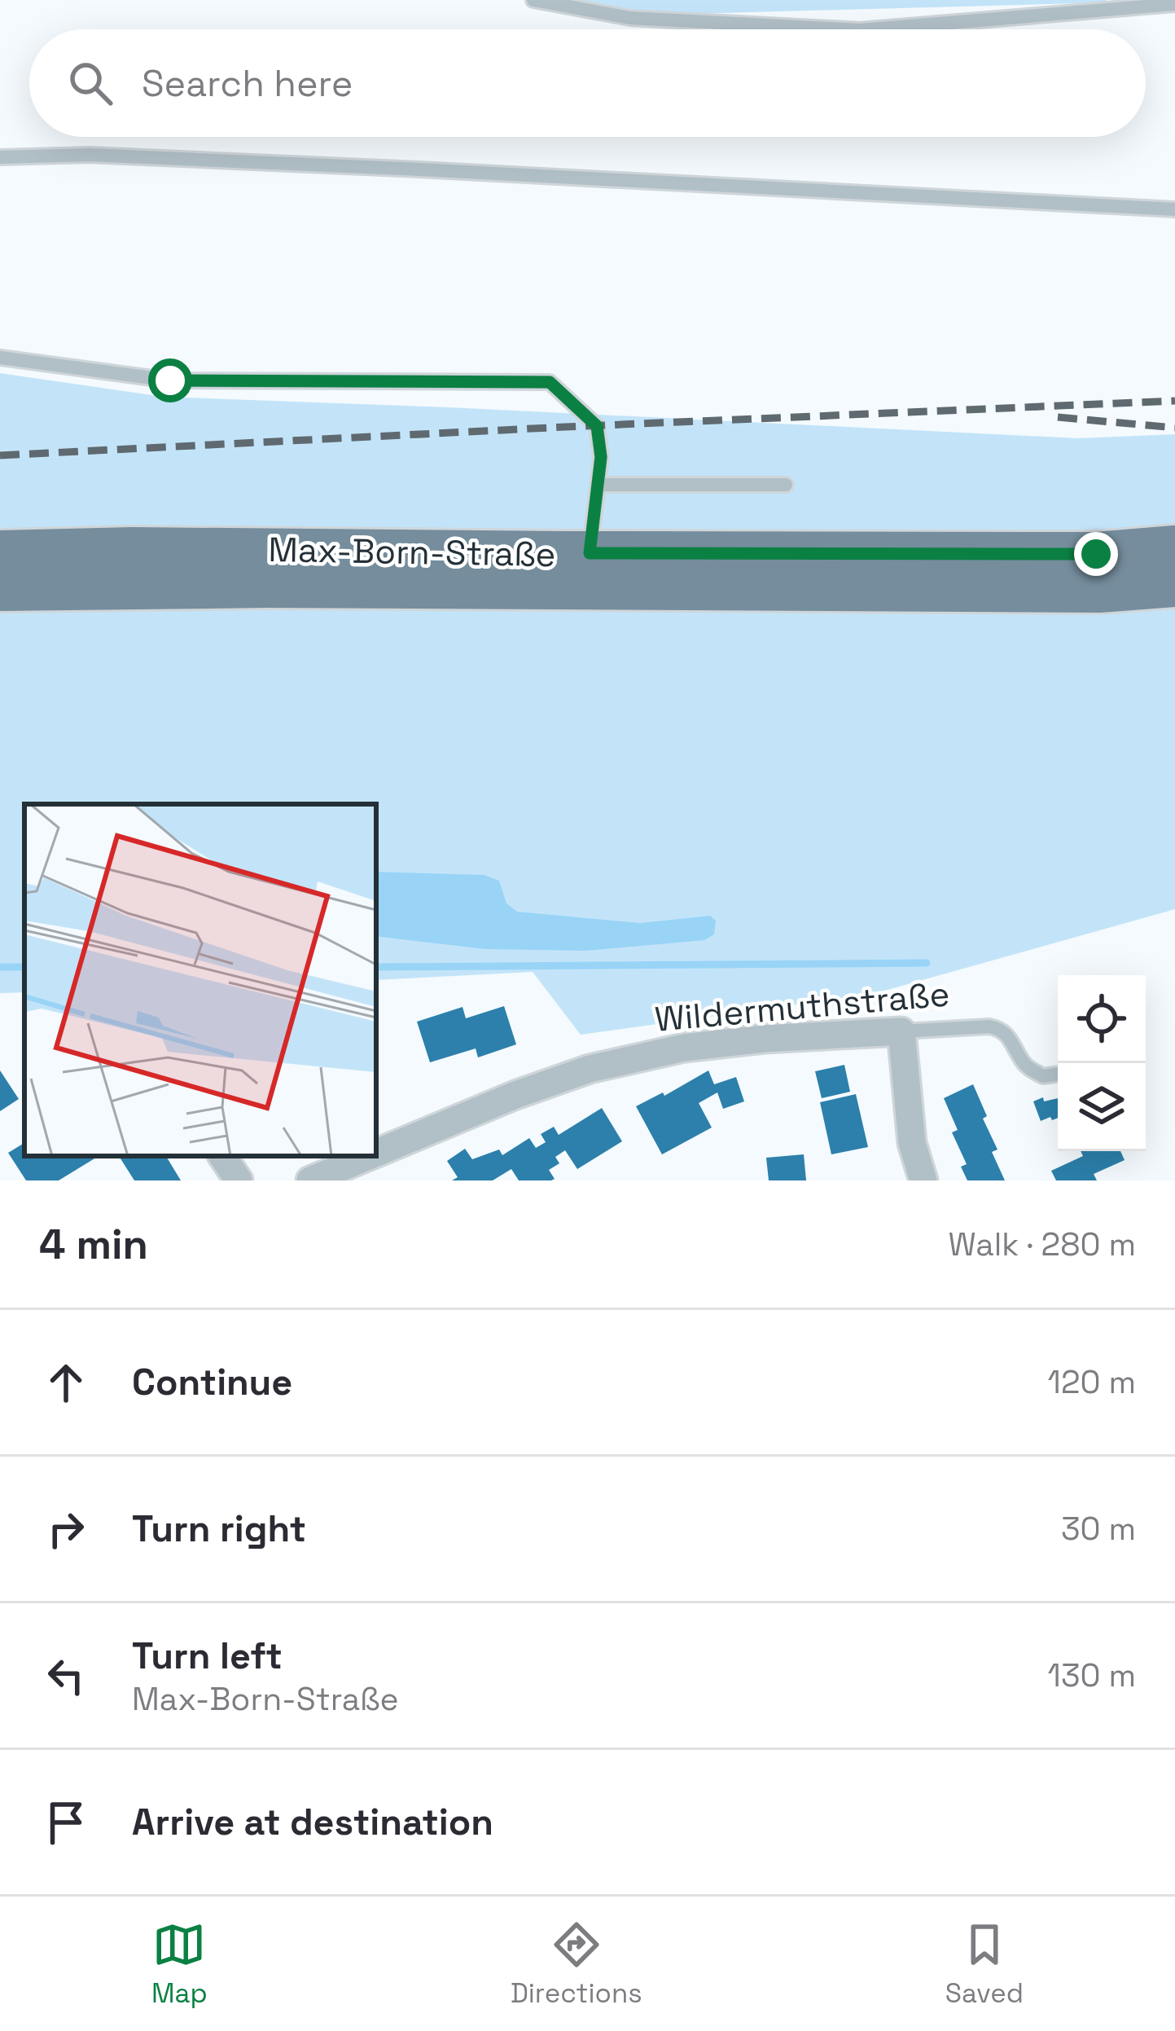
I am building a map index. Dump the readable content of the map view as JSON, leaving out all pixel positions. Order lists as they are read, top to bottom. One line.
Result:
{"streets":{"main road":["Max-Born-Straße"],"street":["Wildermuthstraße"]},"page":{"search":"Search here","heading":["4 min","Walk · 280 m"],"list":[["Continue","120 m"],["Turn right","30 m"],["Turn left","Max-Born-Straße","130 m"],"Arrive at destination"],"nav":["Map","Directions","Saved"]}}
